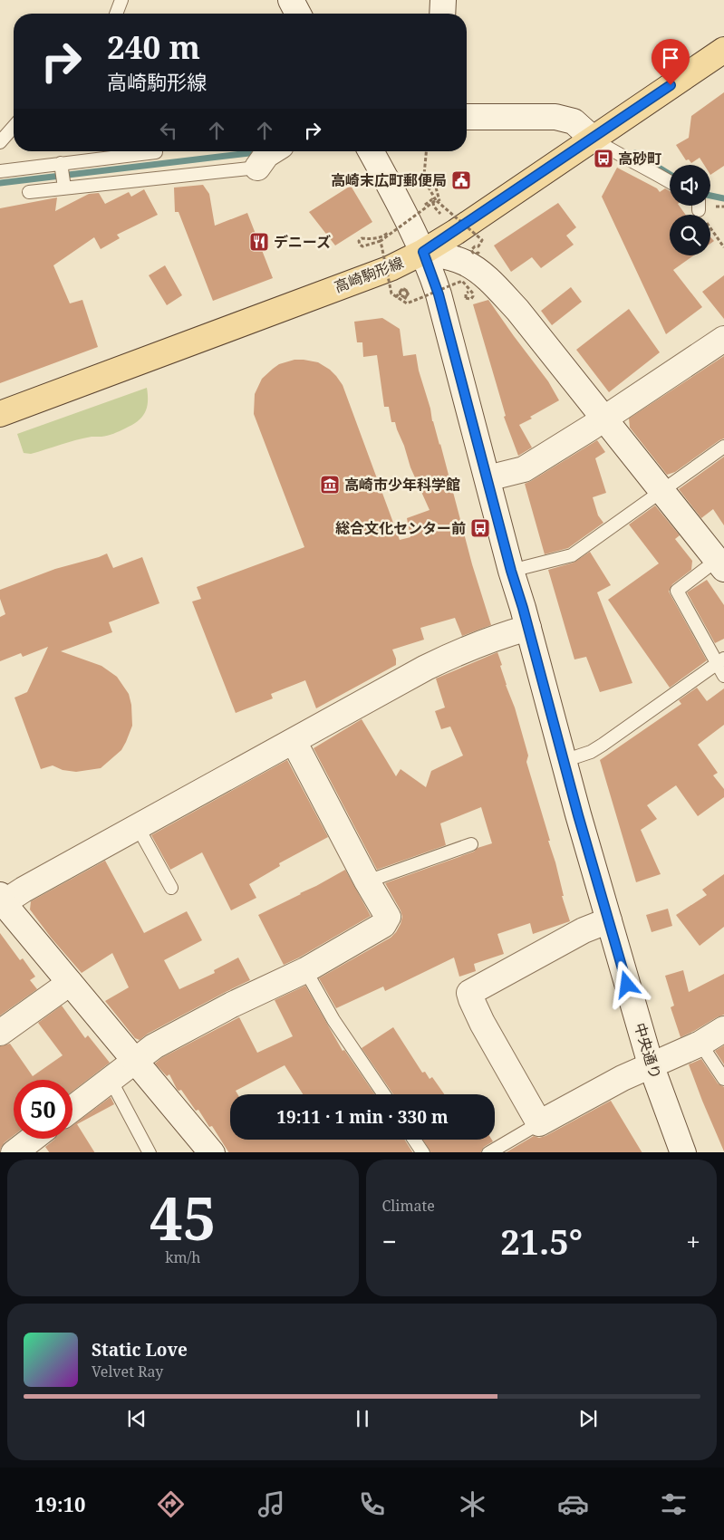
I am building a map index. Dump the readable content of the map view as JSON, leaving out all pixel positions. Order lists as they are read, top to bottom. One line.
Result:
{"streets":{"main road":["高崎駒形線"],"street":["中央通り"]},"crossings":[["高崎駒形線","中央通り"]],"places":{"bus stop":["高砂町","総合文化センター前"],"public building":["高崎末広町郵便局"],"restaurant":["デニーズ"],"museum":["高崎市少年科学館"]},"page":{"turn":["240 m","高崎駒形線"],"limit":"50","trip":"19:11 · 1 min · 330 m","tile":[["45","km/h"],"Climate"],"heat":["−","21.5°","+"],"song":["Static Love","Velvet Ray"],"tabs":"19:10"}}
